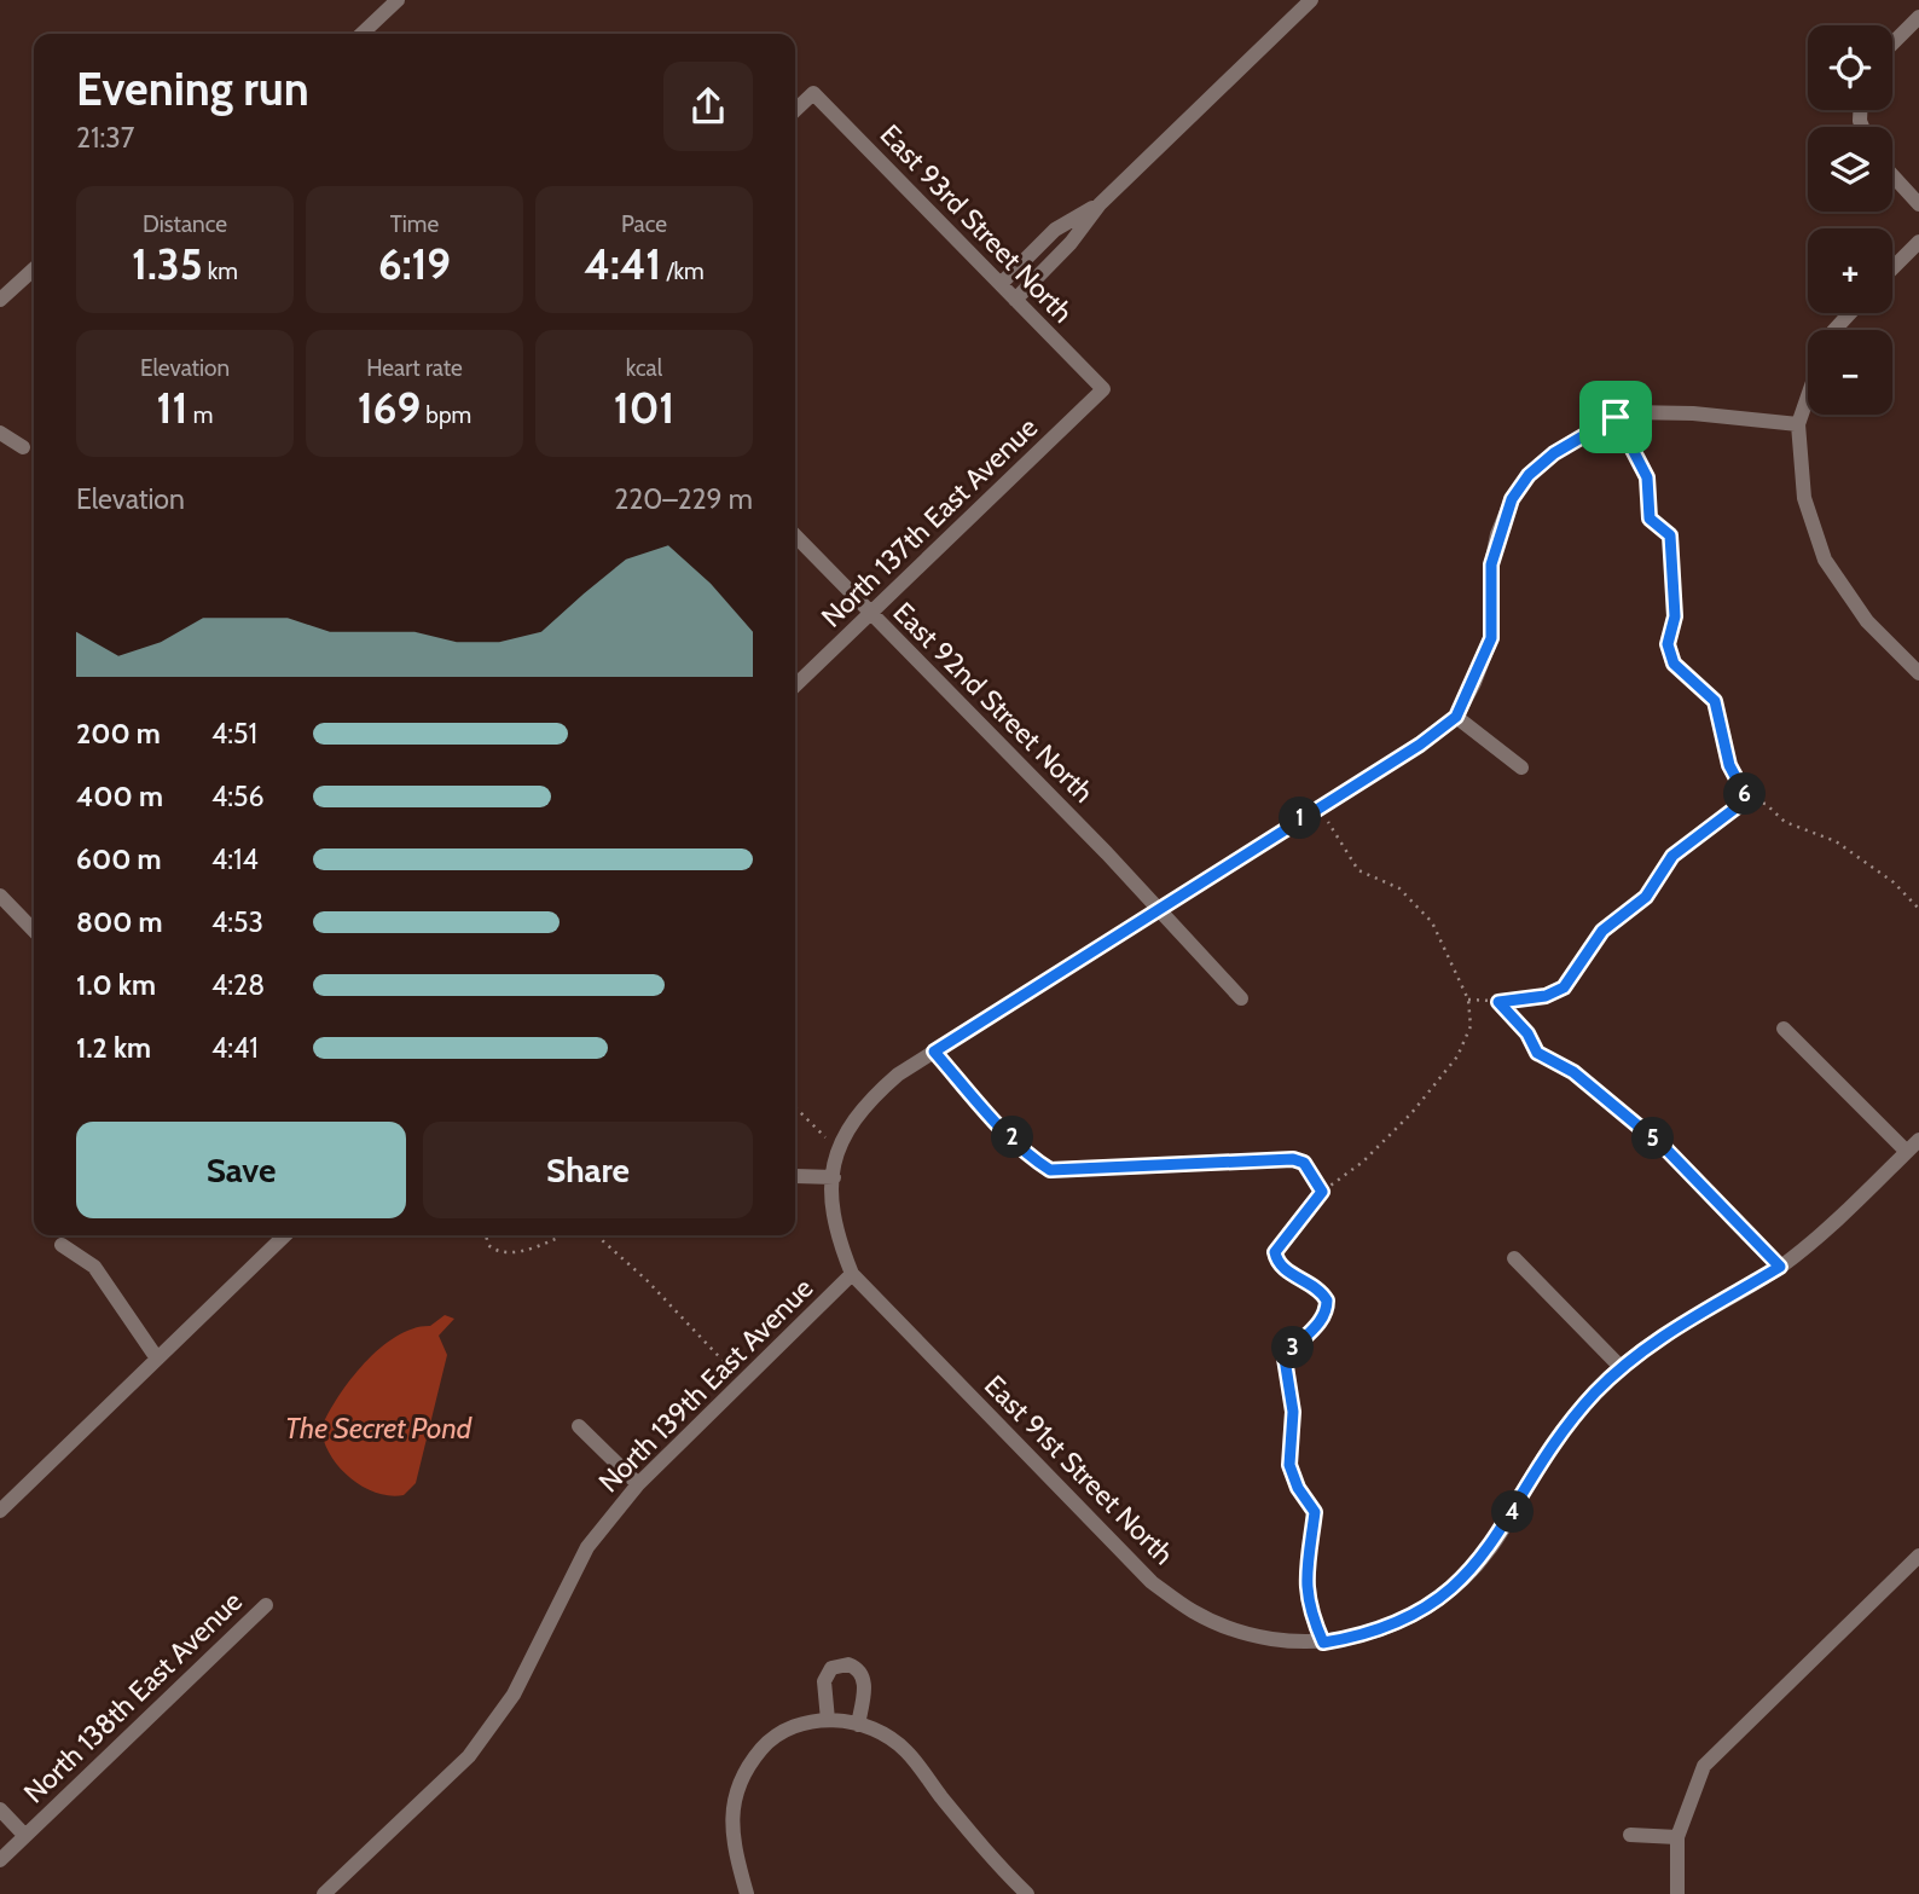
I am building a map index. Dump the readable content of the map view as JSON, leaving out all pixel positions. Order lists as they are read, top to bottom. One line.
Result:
{"streets":{"street":["East 93rd Street North","North 137th East Avenue","East 92nd Street North","North 139th East Avenue","East 91st Street North","North 138th East Avenue"]},"crossings":[["East 93rd Street North","North 137th East Avenue"],["North 137th East Avenue","East 92nd Street North"],["North 139th East Avenue","East 91st Street North"]],"water":["The Secret Pond"],"page":{"map_buttons":["+","−"],"heading":["Evening run","21:37"],"stats":[["Distance","1.35 km"],["Time","6:19"],["Pace","4:41 /km"],["Elevation","11 m"],["Heart rate","169 bpm"],["kcal","101"]],"chart":["Elevation","220–229 m"],"list":[{"name":"200 m","note":"4:51"},{"name":"400 m","note":"4:56"},{"name":"600 m","note":"4:14"},{"name":"800 m","note":"4:53"},{"name":"1.0 km","note":"4:28"},{"name":"1.2 km","note":"4:41"}],"pins":["6","1","2","5","3","4"],"buttons":["Save","Share"]}}
